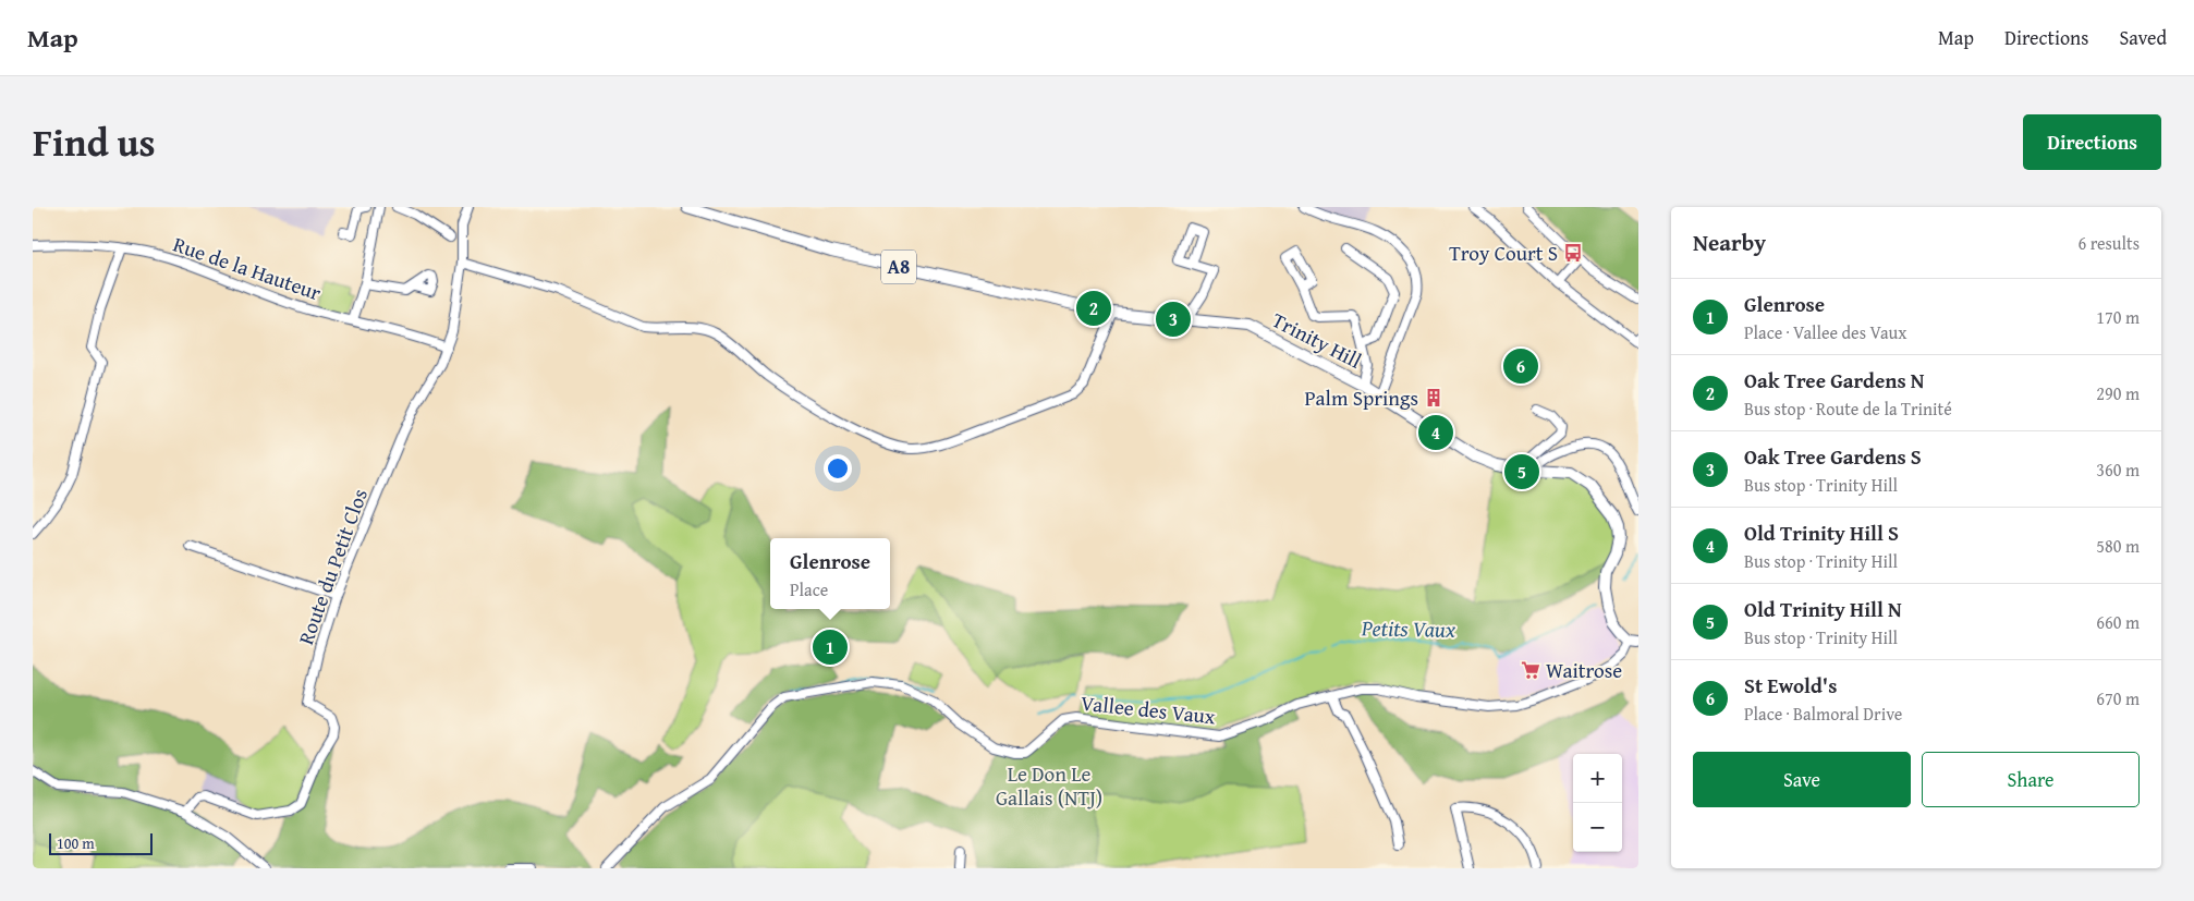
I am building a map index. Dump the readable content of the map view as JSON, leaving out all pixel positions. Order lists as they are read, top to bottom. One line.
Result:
{"streets":{"main road":["A8","Trinity Hill"],"street":["Rue de la Hauteur","Route du Petit Clos","Vallee des Vaux"]},"crossings":[["A8","Trinity Hill"],["Rue de la Hauteur","Route du Petit Clos"],["Trinity Hill","Vallee des Vaux"]],"water":["Petits Vaux"],"parks":["Le Don Le Gallais (NTJ)"],"places":{"bus stop":["Troy Court S"],"building":["Palm Springs"],"supermarket":["Waitrose"]},"scale_bar":"100 m","page":{"header":"Map","nav":["Map","Directions","Saved"],"title":"Find us","buttons":["Directions",["Save","Share"]],"heading":["Nearby","6 results"],"list":[{"mark":"1","name":"Glenrose","note":"Place · Vallee des Vaux","value":"170 m"},{"mark":"2","name":"Oak Tree Gardens N","note":"Bus stop · Route de la Trinité","value":"290 m"},{"mark":"3","name":"Oak Tree Gardens S","note":"Bus stop · Trinity Hill","value":"360 m"},{"mark":"4","name":"Old Trinity Hill S","note":"Bus stop · Trinity Hill","value":"580 m"},{"mark":"5","name":"Old Trinity Hill N","note":"Bus stop · Trinity Hill","value":"660 m"},{"mark":"6","name":"St Ewold's","note":"Place · Balmoral Drive","value":"670 m"}],"pins":["2","3","6","4","5","1"],"popup":["Glenrose","Place"],"map_buttons":["+","−"],"scale":"100 m"}}
